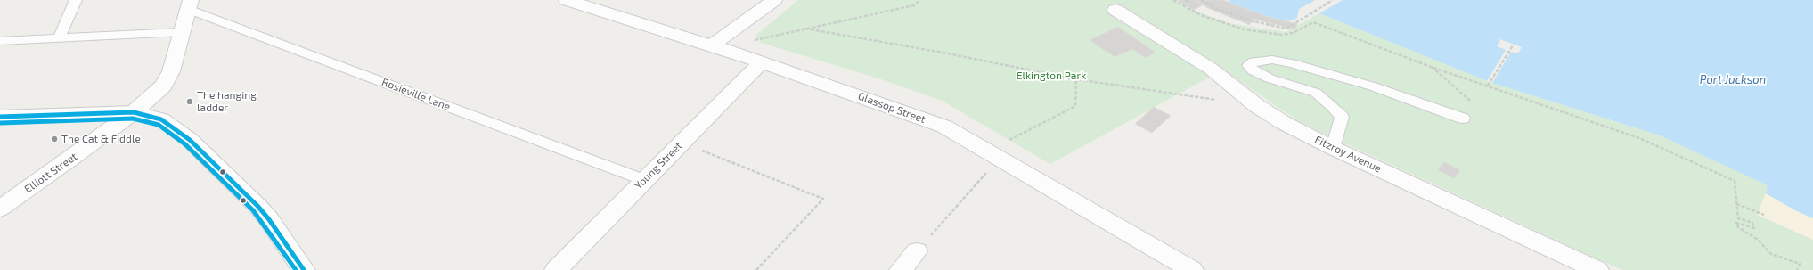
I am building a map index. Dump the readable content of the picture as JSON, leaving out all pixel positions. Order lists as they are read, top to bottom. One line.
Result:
{"streets":{"street":["Glassop Street","Fitzroy Avenue","Young Street","Elliott Street"],"lane":["Rosieville Lane"]},"crossings":[["Rosieville Lane","Young Street"],["Rosieville Lane","Elliott Street"],["Glassop Street","Young Street"]],"water":["Port Jackson"],"parks":["Elkington Park"],"places":["The hanging ladder","The Cat & Fiddle"]}
